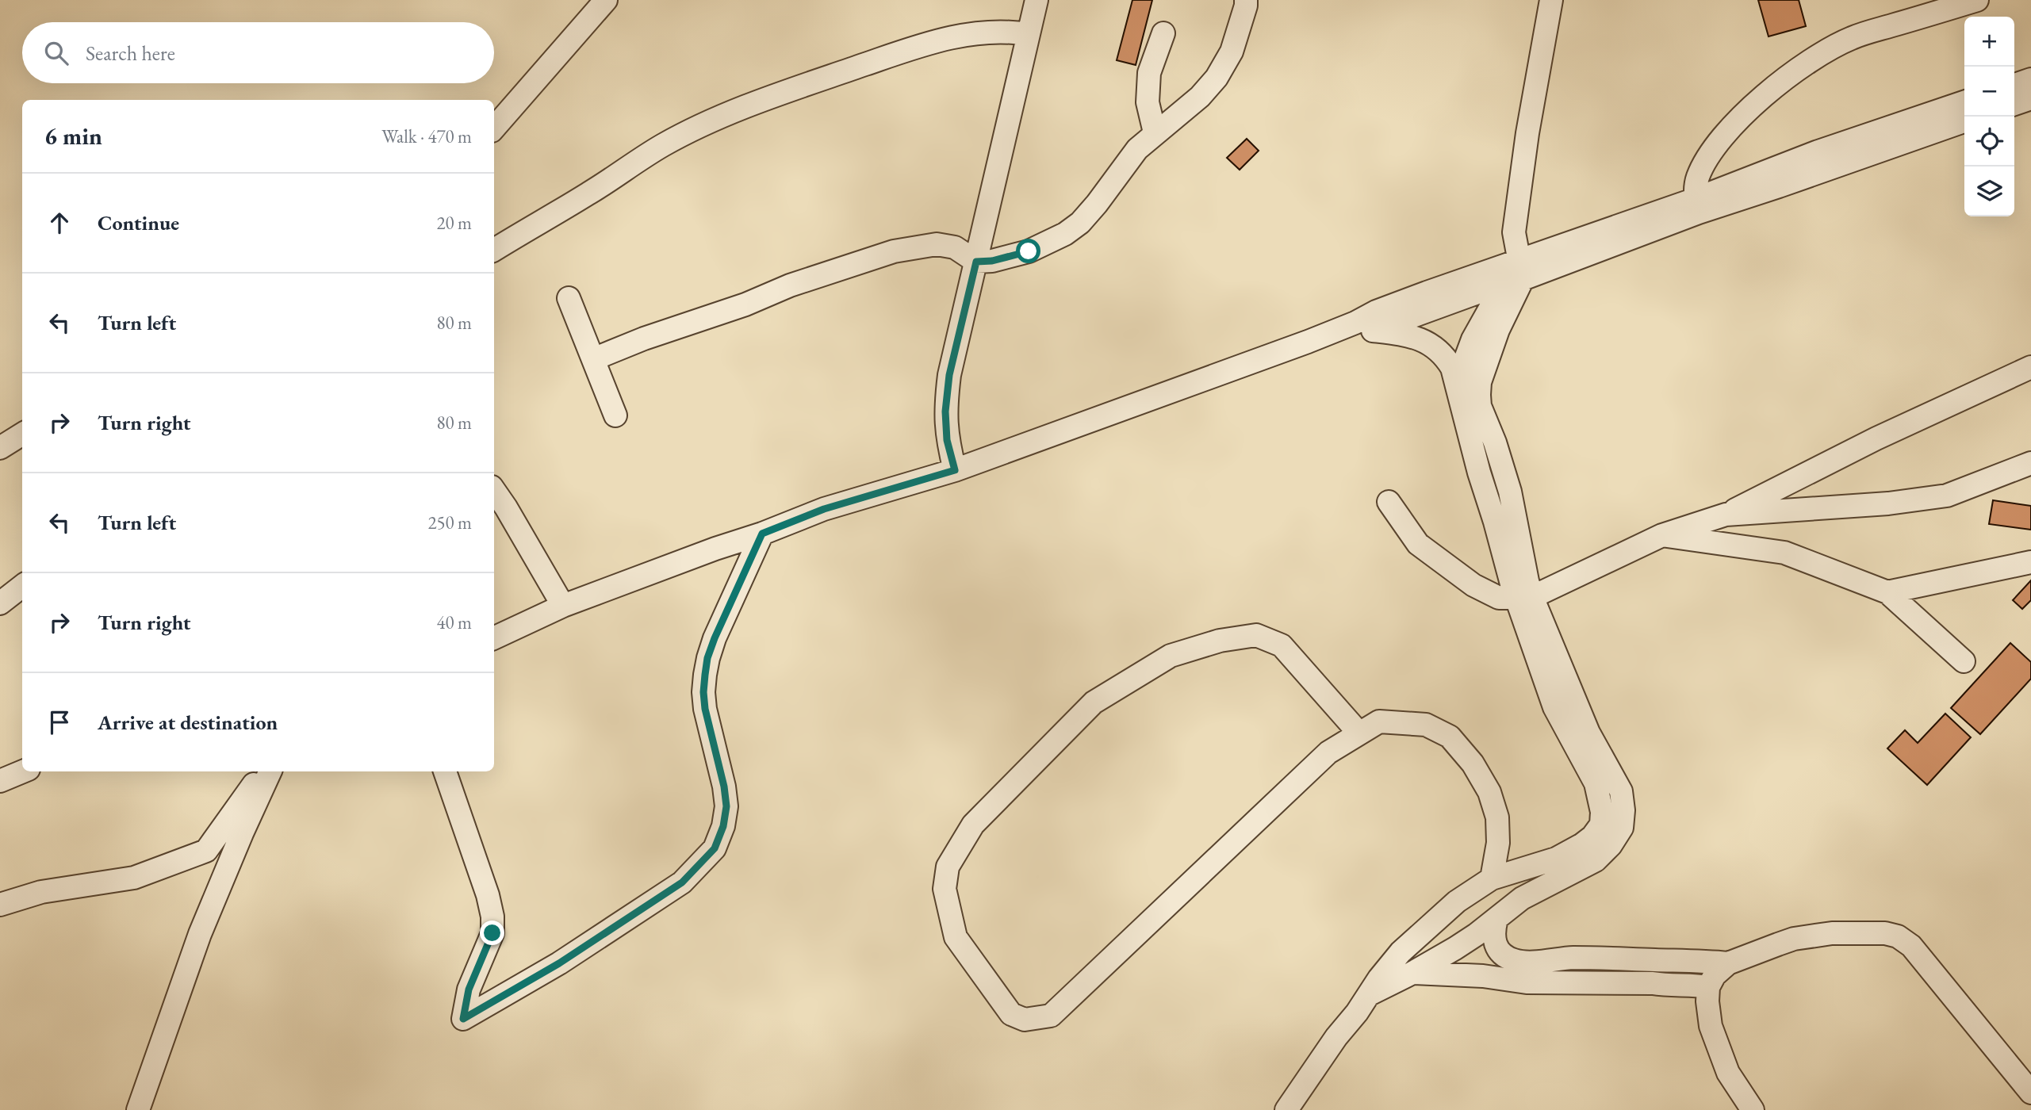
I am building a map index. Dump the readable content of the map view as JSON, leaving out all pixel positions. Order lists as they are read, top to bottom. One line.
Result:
{"page":{"map_buttons":["+","−"],"search":"Search here","heading":["6 min","Walk · 470 m"],"list":[["Continue","20 m"],["Turn left","80 m"],["Turn right","80 m"],["Turn left","250 m"],["Turn right","40 m"],"Arrive at destination"]}}
